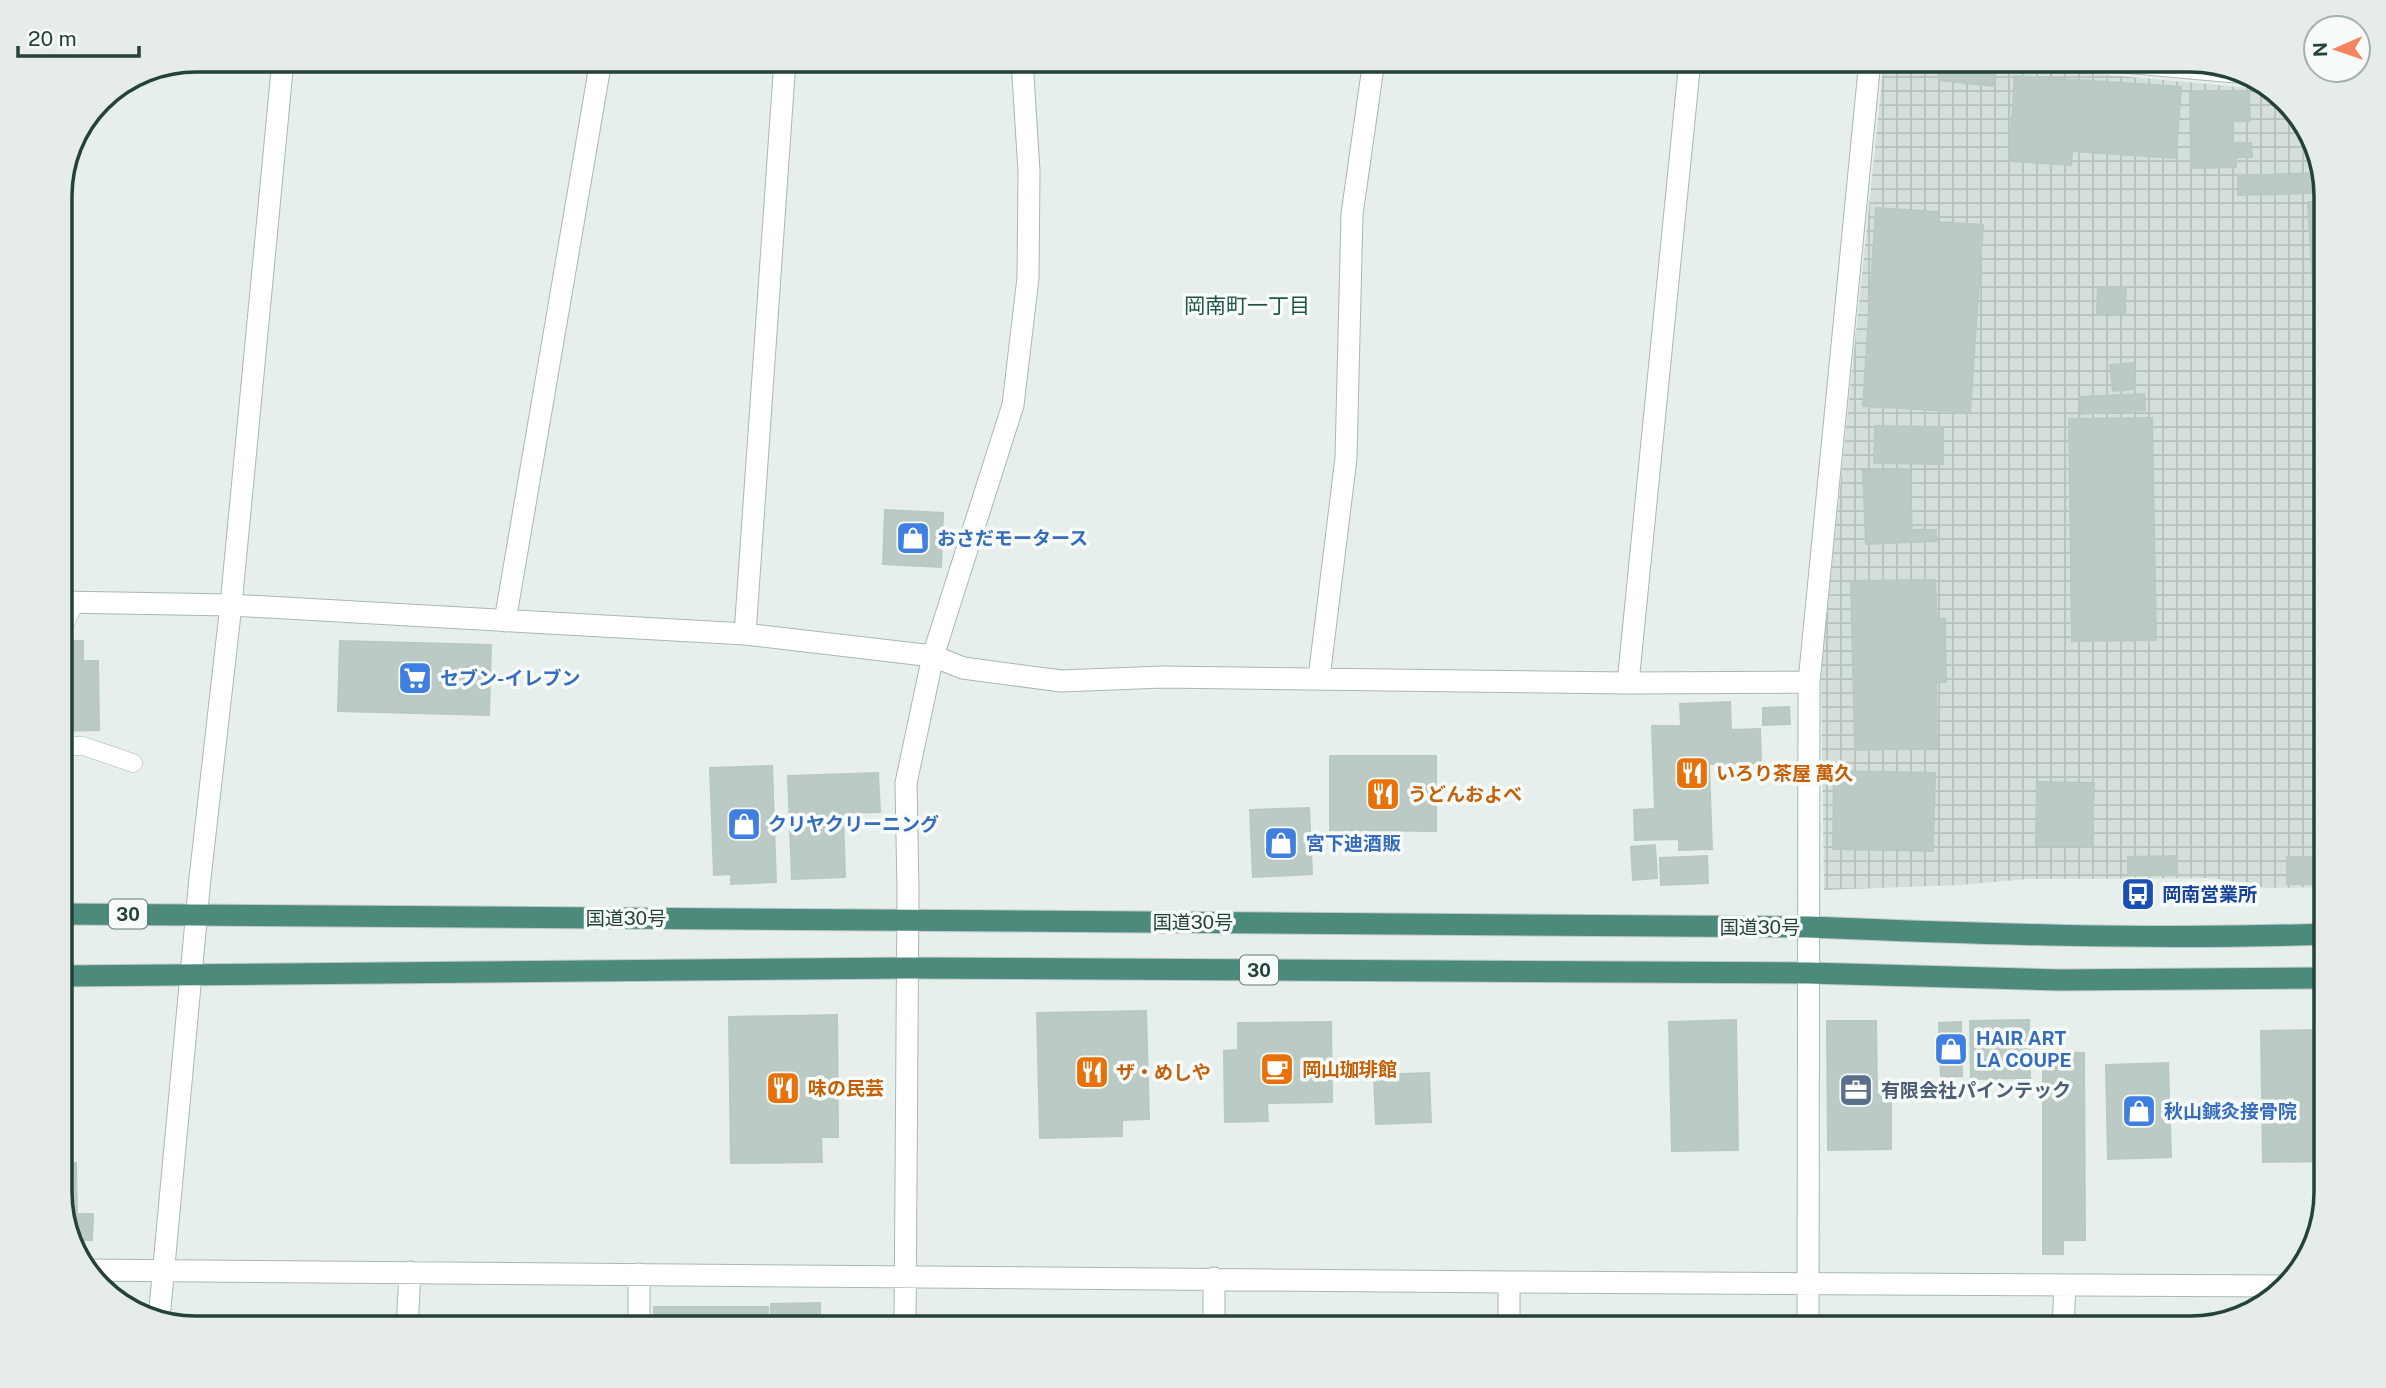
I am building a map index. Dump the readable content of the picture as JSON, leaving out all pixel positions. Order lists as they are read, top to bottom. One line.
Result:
{"streets":{"highway":["30","国道30号"]},"districts":["岡南町一丁目"],"places":{"shop":["おさだモータース","クリヤクリーニング","宮下迪酒販","HAIR ART LA COUPE","秋山鍼灸接骨院"],"supermarket":["セブン-イレブン"],"restaurant":["いろり茶屋 萬久","うどんおよべ","ザ・めしや","味の民芸"],"bus stop":["岡南営業所"],"cafe":["岡山珈琲館"],"office":["有限会社パインテック"]},"scale_bar":"20 m","north":"left"}
